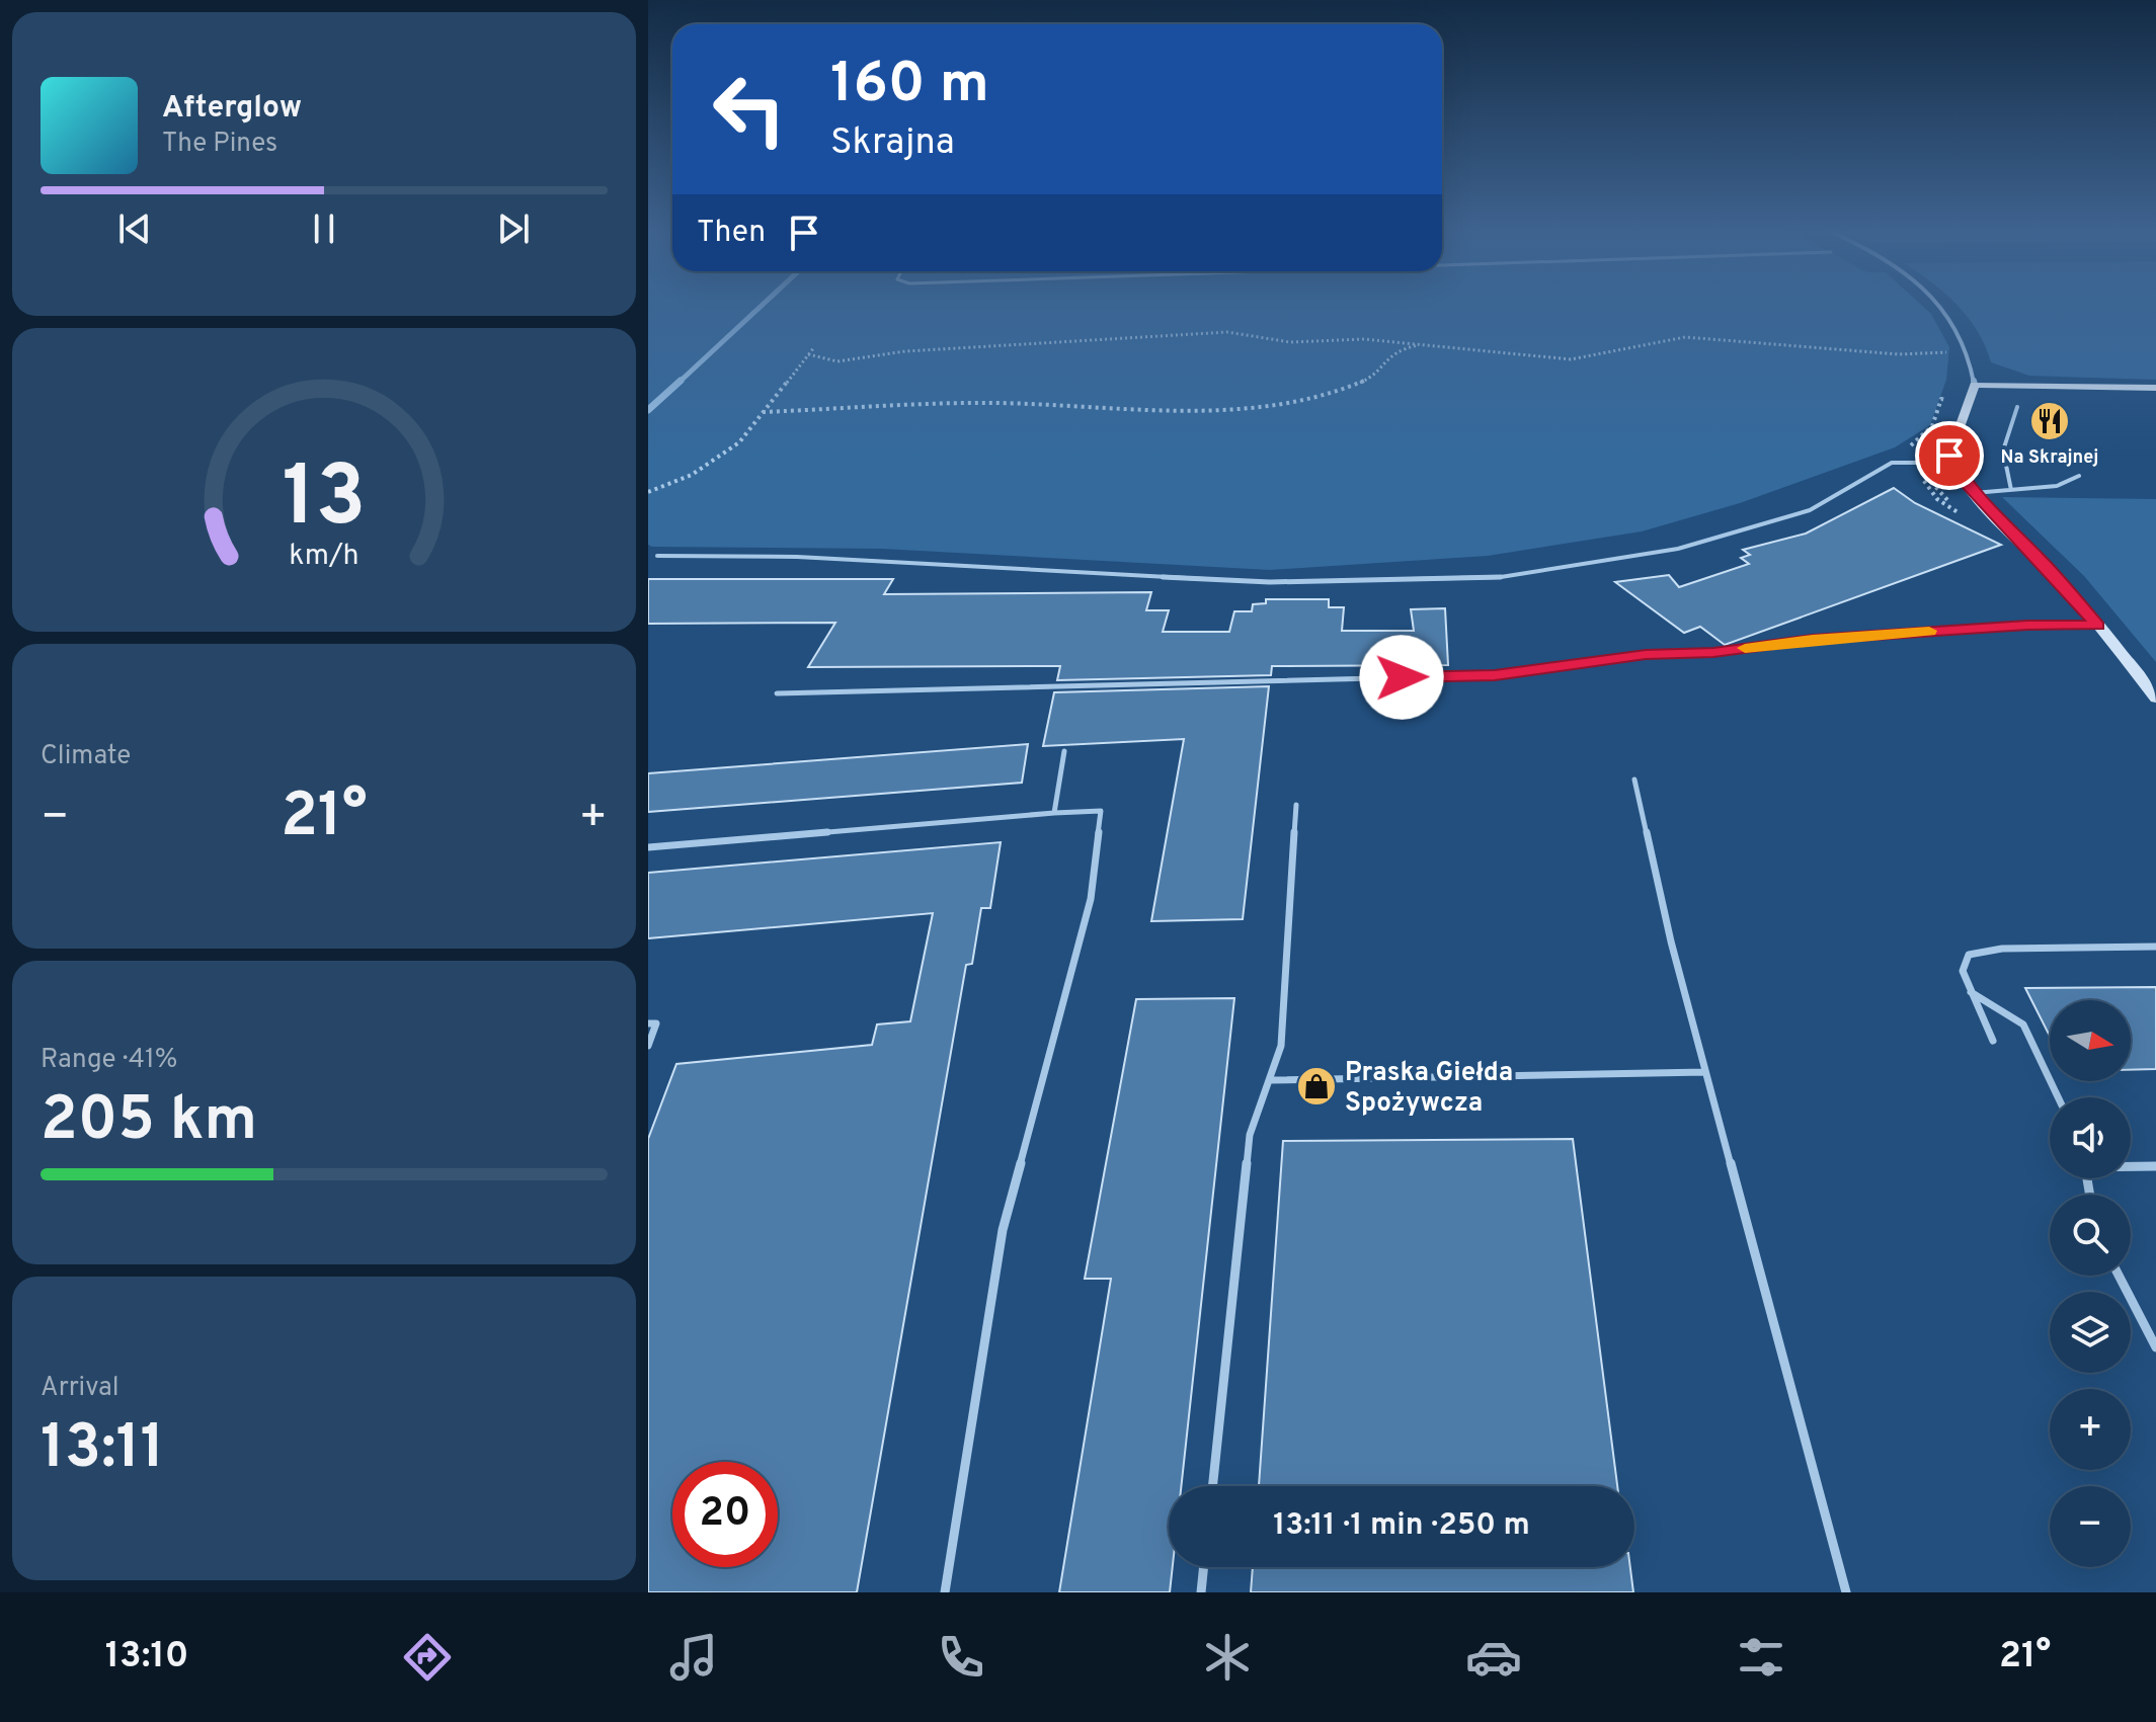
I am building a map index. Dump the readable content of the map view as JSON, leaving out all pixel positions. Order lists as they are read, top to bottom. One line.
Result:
{"places":{"restaurant":["Na Skrajnej"],"shop":["Praska Giełda Spożywcza"]},"north":"right","page":{"turn":["160 m","Skrajna"],"song":["Afterglow","The Pines"],"then":"Then","tile":["Climate",["Range · 41%","205 km"],["Arrival","13:11"]],"heat":["−","21°","+"],"map_buttons":["+","−"],"limit":"20","trip":"13:11 · 1 min · 250 m","tabs":["13:10","21°"],"gauge":["13","km/h"]}}
